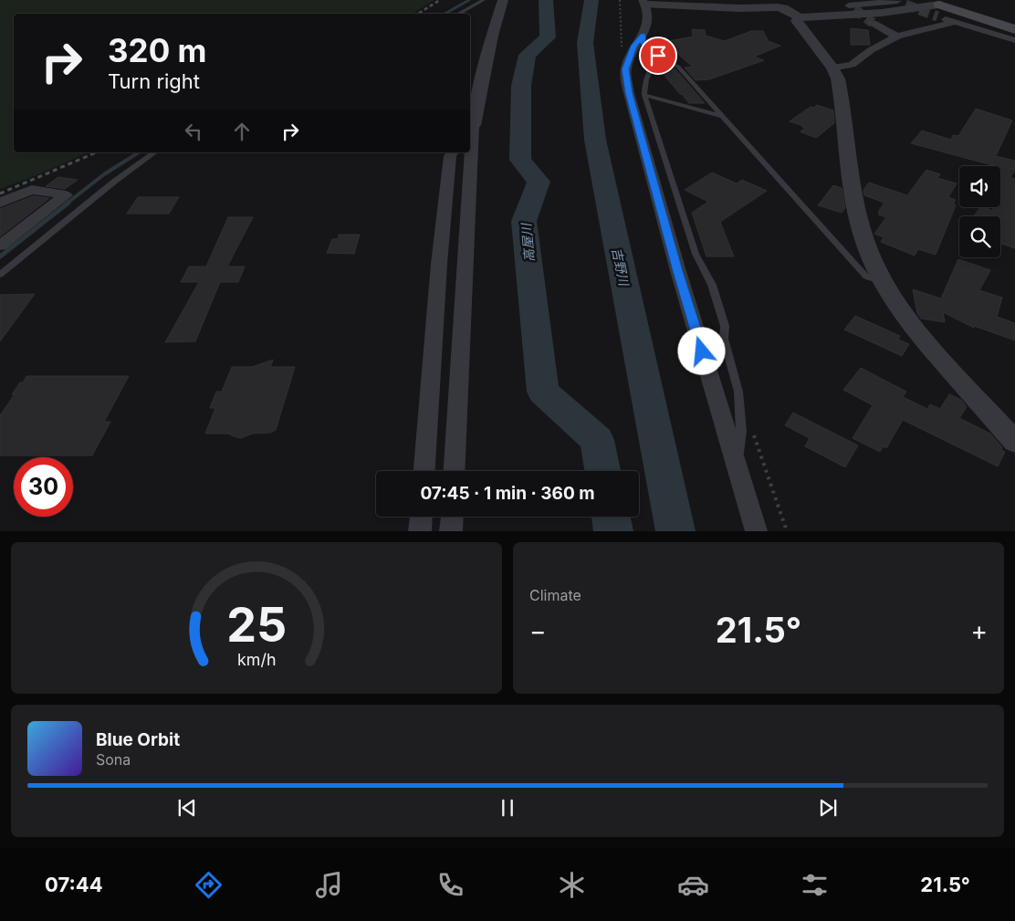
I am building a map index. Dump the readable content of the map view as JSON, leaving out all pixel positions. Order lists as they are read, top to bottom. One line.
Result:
{"water":["高屋川","吉野川"],"page":{"turn":["320 m","Turn right"],"limit":"30","trip":"07:45 · 1 min · 360 m","tile":"Climate","heat":["−","21.5°","+"],"song":["Blue Orbit","Sona"],"tabs":["07:44","21.5°"],"gauge":["25","km/h"]}}
